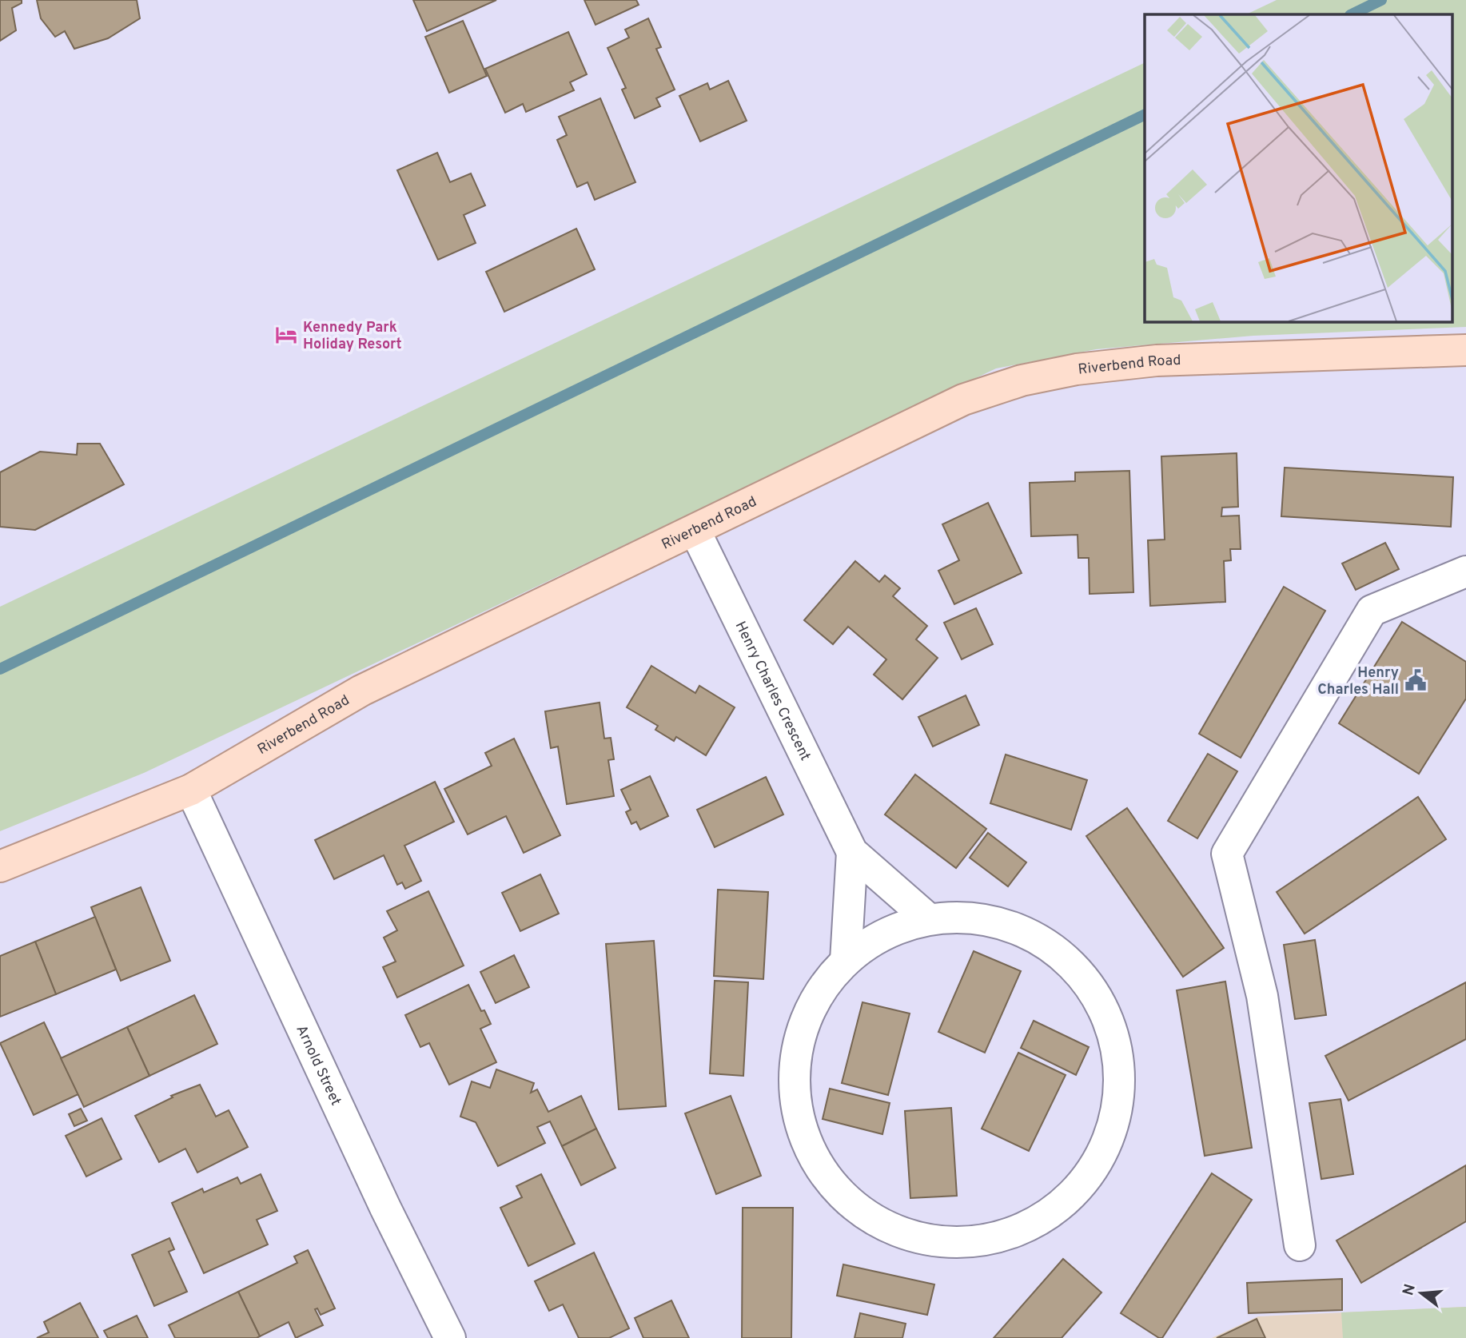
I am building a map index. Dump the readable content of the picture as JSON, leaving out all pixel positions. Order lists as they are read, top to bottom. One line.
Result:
{"streets":{"main road":["Riverbend Road"],"street":["Henry Charles Crescent","Arnold Street"]},"crossings":[["Riverbend Road","Henry Charles Crescent"],["Riverbend Road","Arnold Street"]],"places":{"hotel":["Kennedy Park Holiday Resort"],"public building":["Henry Charles Hall"]},"north":"left"}
